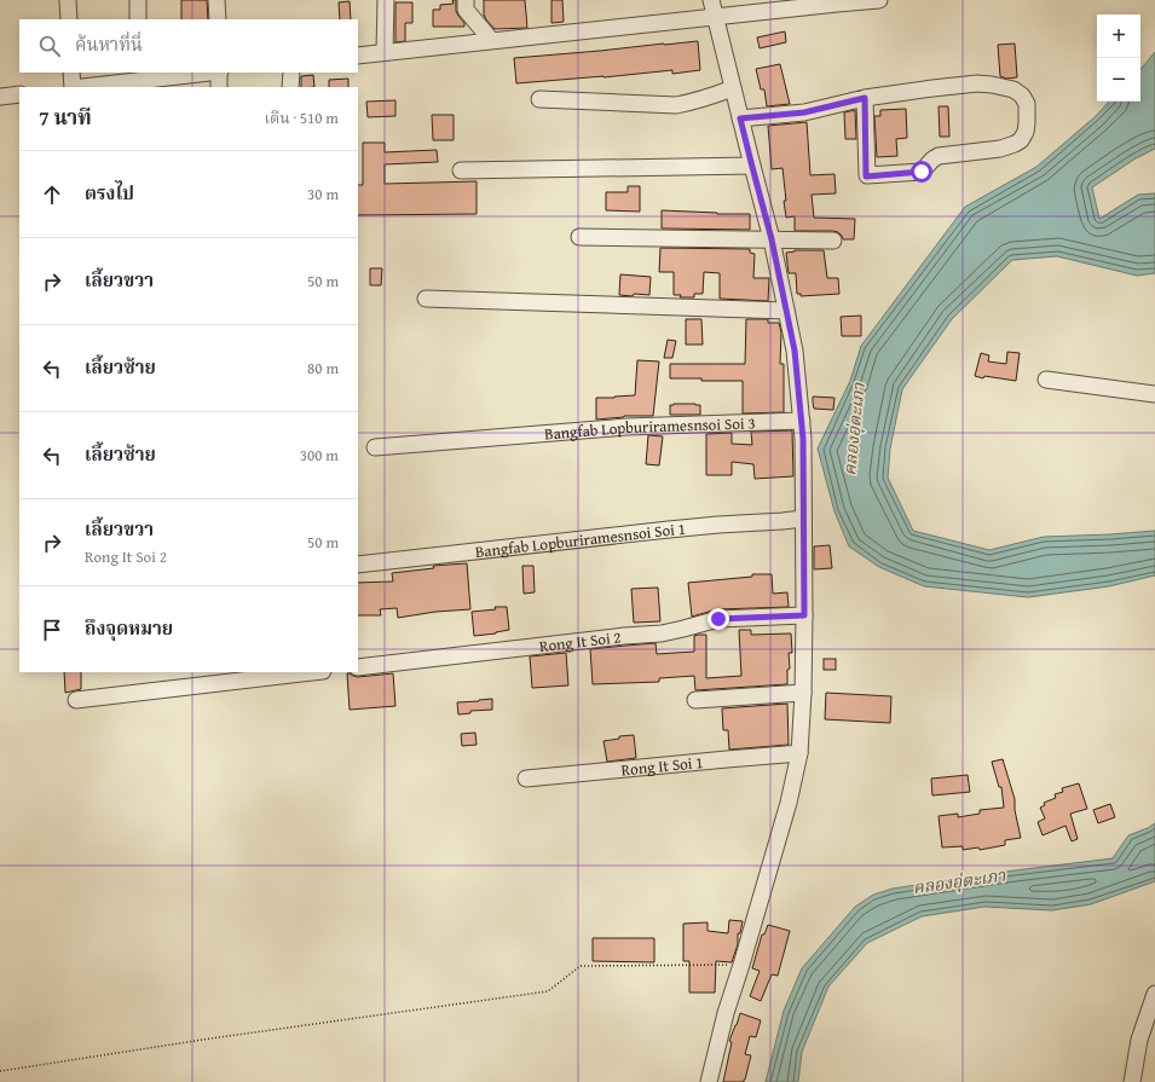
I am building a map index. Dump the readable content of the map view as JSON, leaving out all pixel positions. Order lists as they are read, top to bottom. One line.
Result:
{"streets":{"street":["Bangfab Lopburiramesnsoi Soi 3","Bangfab Lopburiramesnsoi Soi 1","Rong It Soi 2","Rong It Soi 1"]},"water":["คลองอุ่ตะเภา"],"page":{"map_buttons":["+","−"],"search":"ค้นหาที่นี่","heading":["7 นาที","เดิน · 510 m"],"list":[["ตรงไป","30 m"],["เลี้ยวขวา","50 m"],["เลี้ยวซ้าย","80 m"],["เลี้ยวซ้าย","300 m"],["เลี้ยวขวา","Rong It Soi 2","50 m"],"ถึงจุดหมาย"]}}
